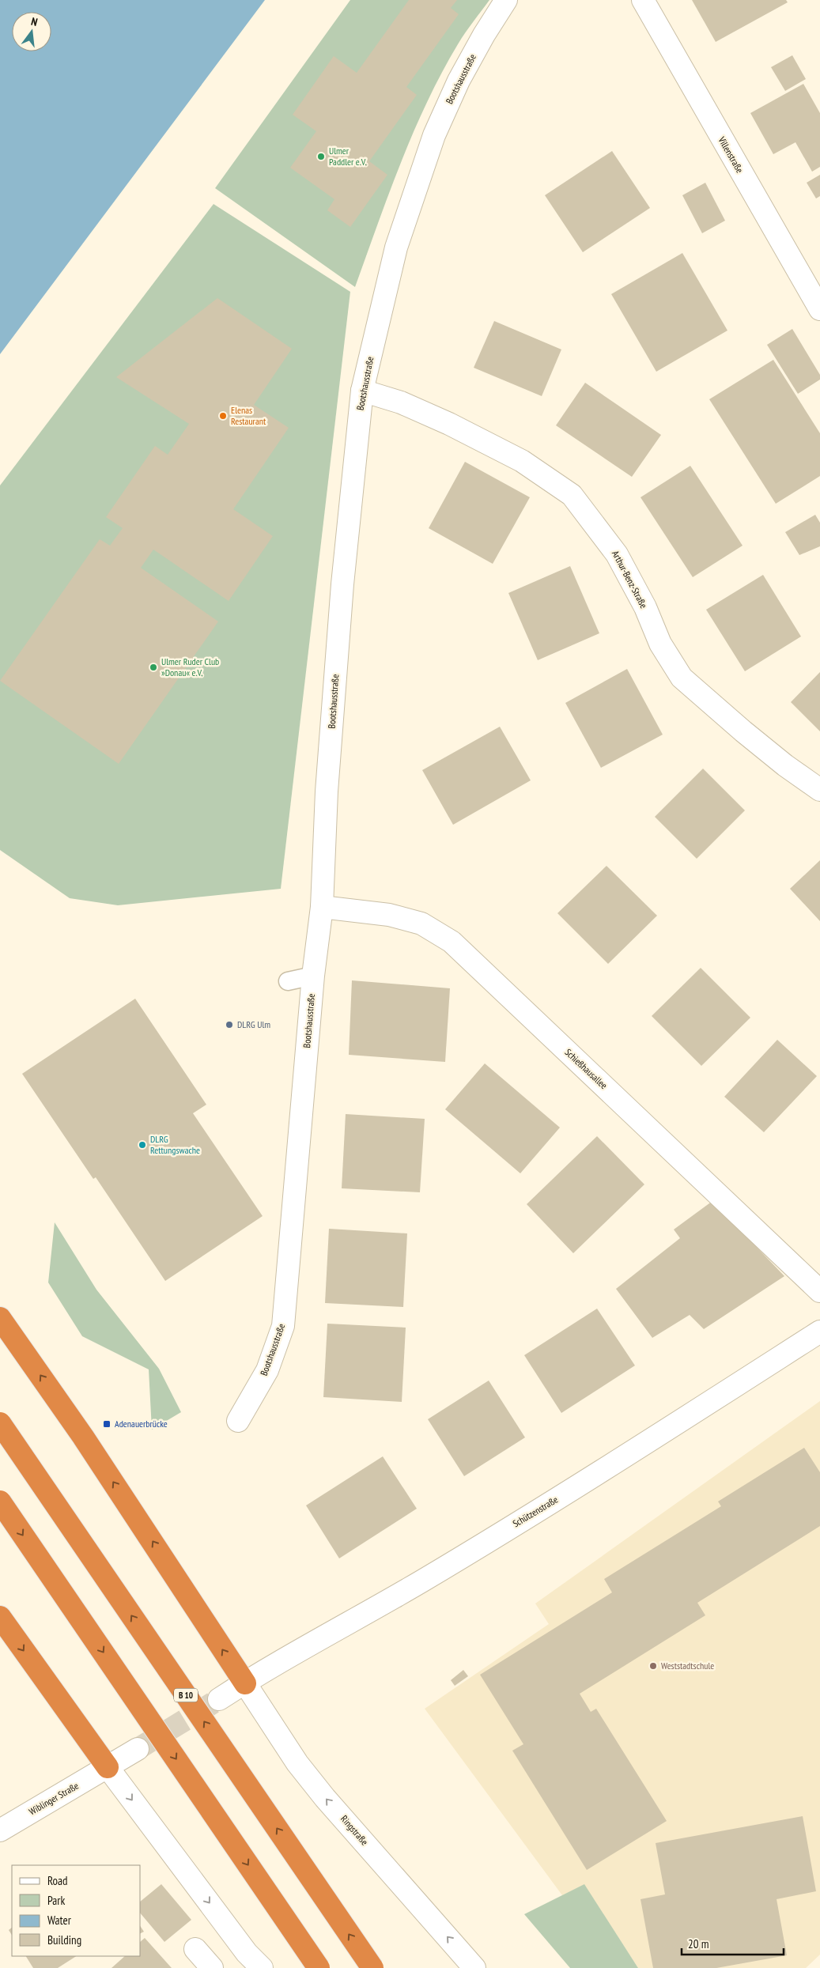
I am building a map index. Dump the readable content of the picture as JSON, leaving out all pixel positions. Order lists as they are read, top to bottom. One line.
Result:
{"streets":{"highway":["B 10"],"street":["Bootshausstraße","Villenstraße","Arthur-Benz-Straße","Schießhausallee","Schützenstraße","Wiblinger Straße","Ringstraße"]},"crossings":[["Bootshausstraße","Arthur-Benz-Straße"],["Bootshausstraße","Schießhausallee"],["Schützenstraße","Ringstraße"]],"places":{"other":["Ulmer Paddler e.V.","Elenas Restaurant","Ulmer Ruder Club »Donau« e.V.","DLRG Ulm","DLRG Rettungswache","Weststadtschule"],"transit":["Adenauerbrücke"]},"legend":["Road","Park","Water","Building"],"scale_bar":"20 m","north":"top"}
